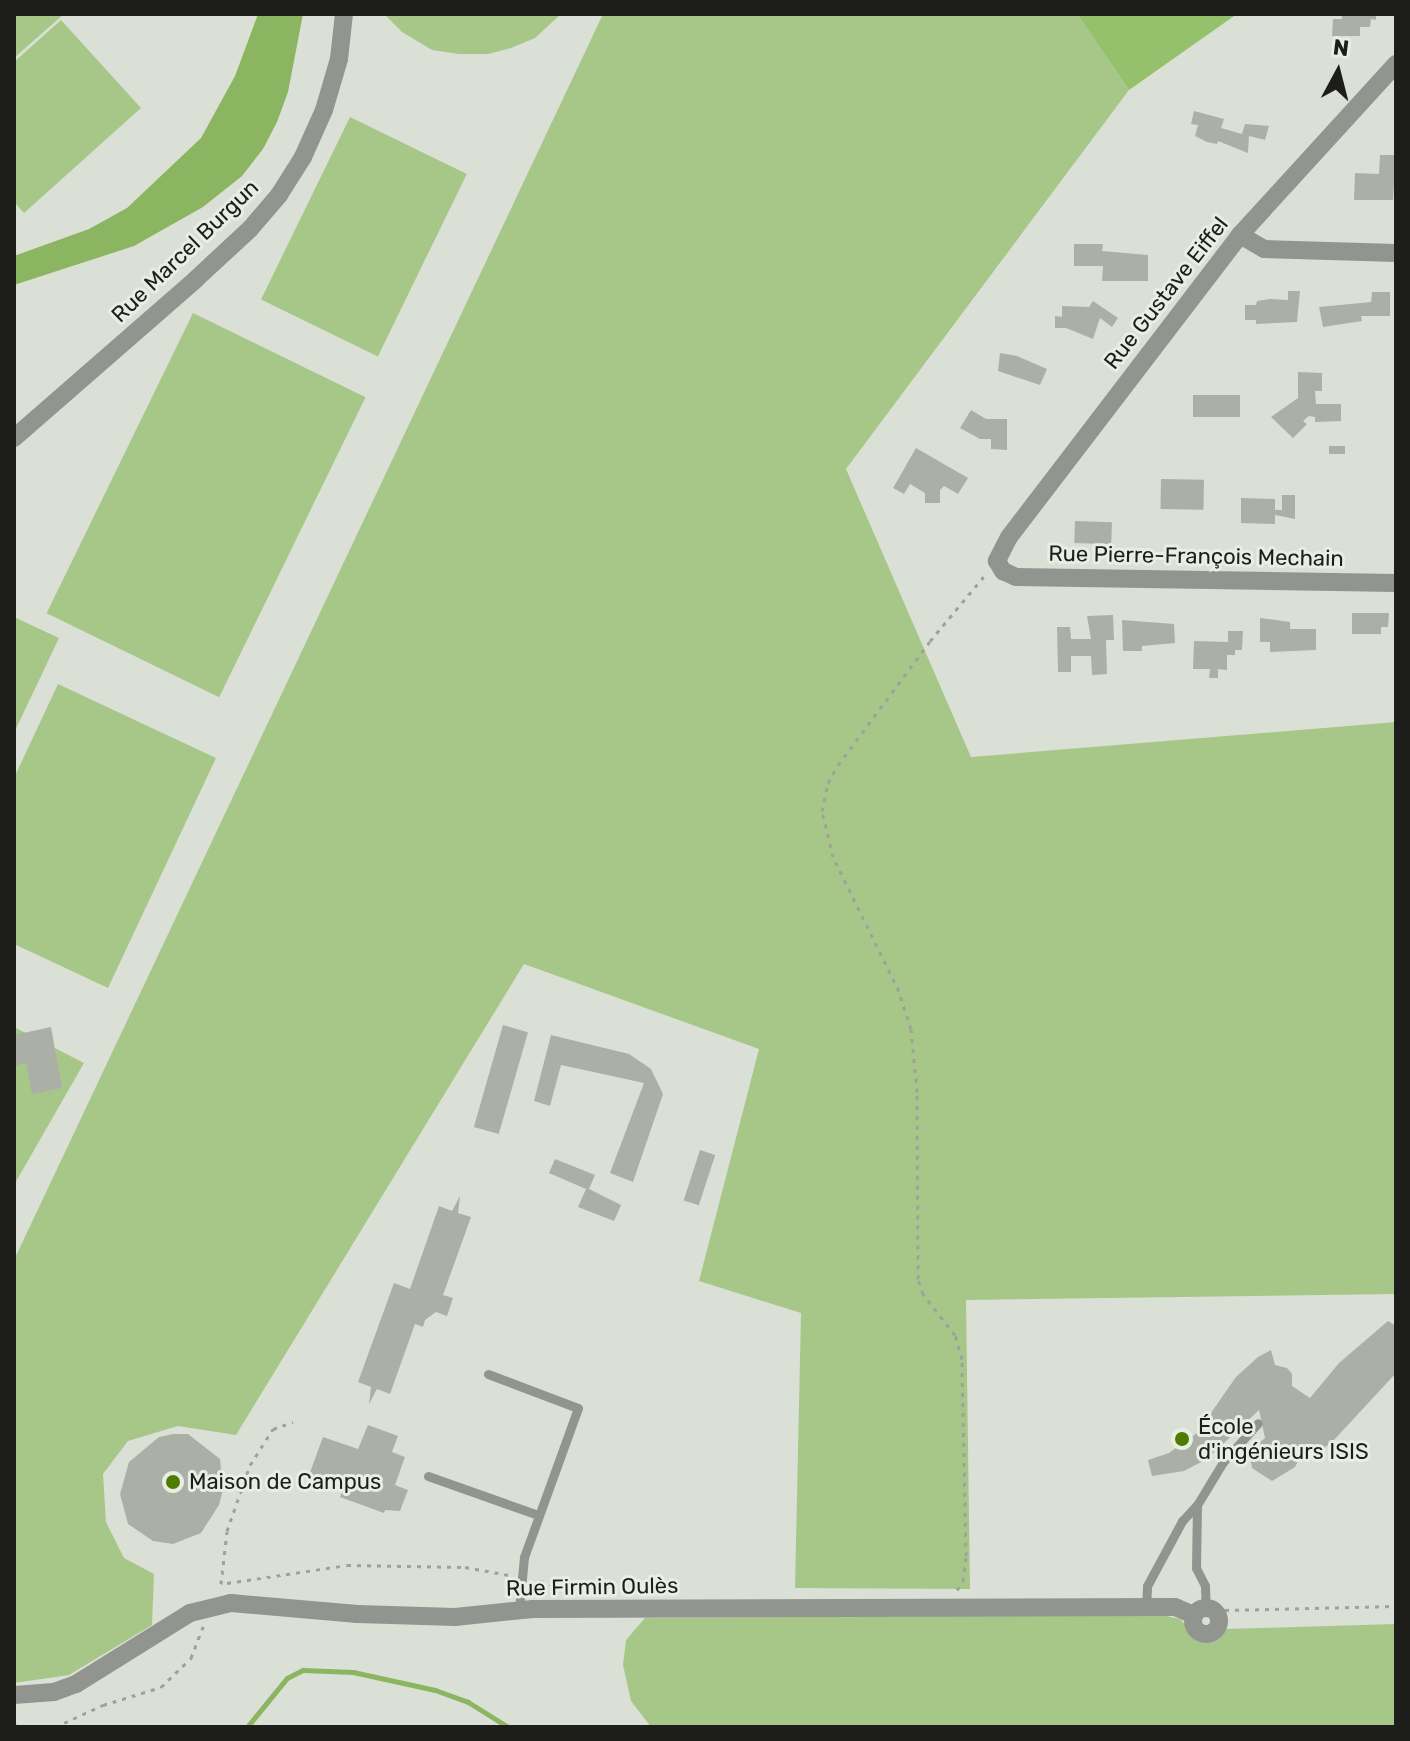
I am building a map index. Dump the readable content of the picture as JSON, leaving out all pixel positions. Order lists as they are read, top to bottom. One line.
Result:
{"streets":{"street":["Rue Marcel Burgun","Rue Gustave Eiffel","Rue Pierre-François Mechain","Rue Firmin Oulès"]},"crossings":[["Rue Gustave Eiffel","Rue Pierre-François Mechain"]],"places":["École d'ingénieurs ISIS","Maison de Campus"],"north":"top"}
